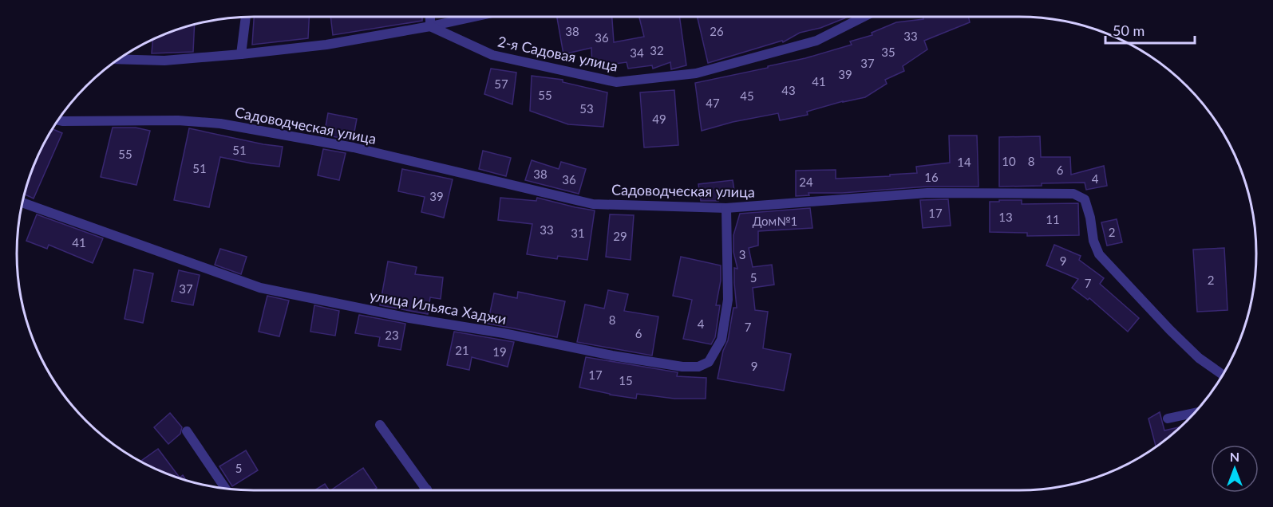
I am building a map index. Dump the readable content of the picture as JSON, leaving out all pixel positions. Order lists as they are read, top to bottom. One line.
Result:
{"streets":{"street":["2-я Садовая улица","Садоводческая улица","улица Ильяса Хаджи"]},"crossings":[["Садоводческая улица","улица Ильяса Хаджи"]],"house_numbers":["38","26","33","36","32","35","34","37","39","41","57","43","55","45","47","53","49","51","55","10","8","14","51","6","38","16","4","36","24","39","17","13","11","Дом№1","33","2","31","29","41","3","9","5","2","7","37","8","4","7","6","23","21","19","9","17","15","5"],"scale_bar":"50 m","north":"top"}
